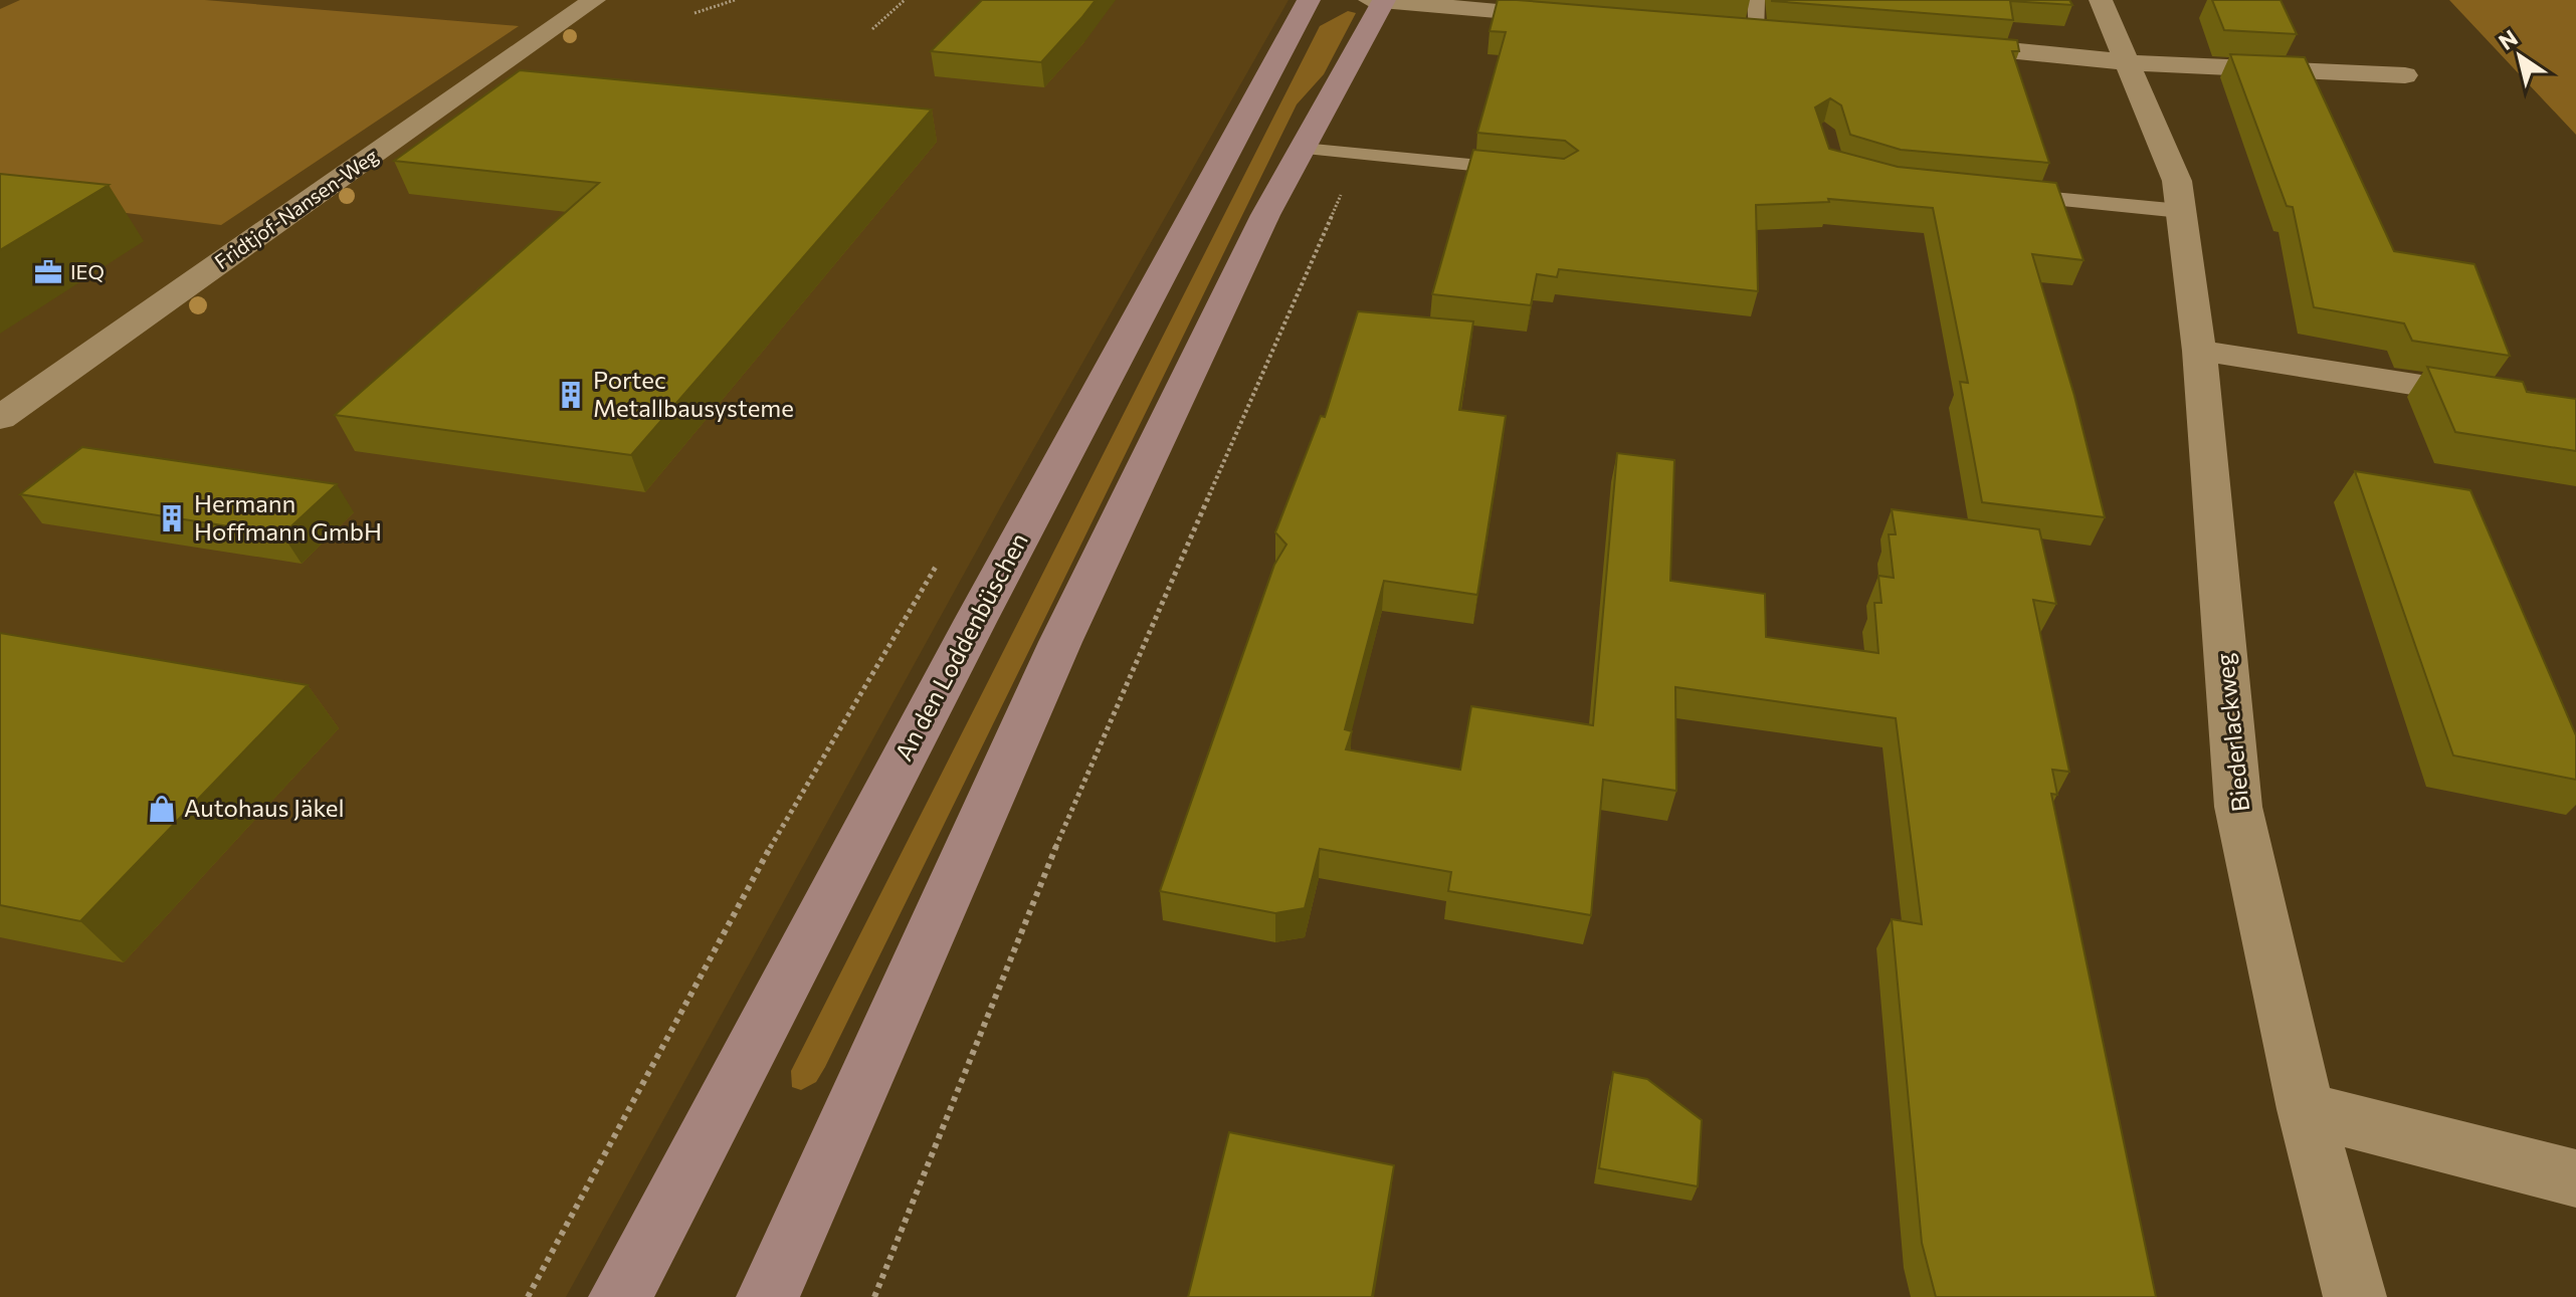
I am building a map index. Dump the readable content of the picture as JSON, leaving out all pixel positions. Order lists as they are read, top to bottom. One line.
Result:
{"streets":{"main road":["An den Loddenbüschen"],"street":["Fridtjof-Nansen-Weg","Biederlackweg"]},"places":{"office":["IEQ"],"building":["Portec Metallbausysteme","Hermann Hoffmann GmbH"],"shop":["Autohaus Jäkel"]},"north":"top left"}
